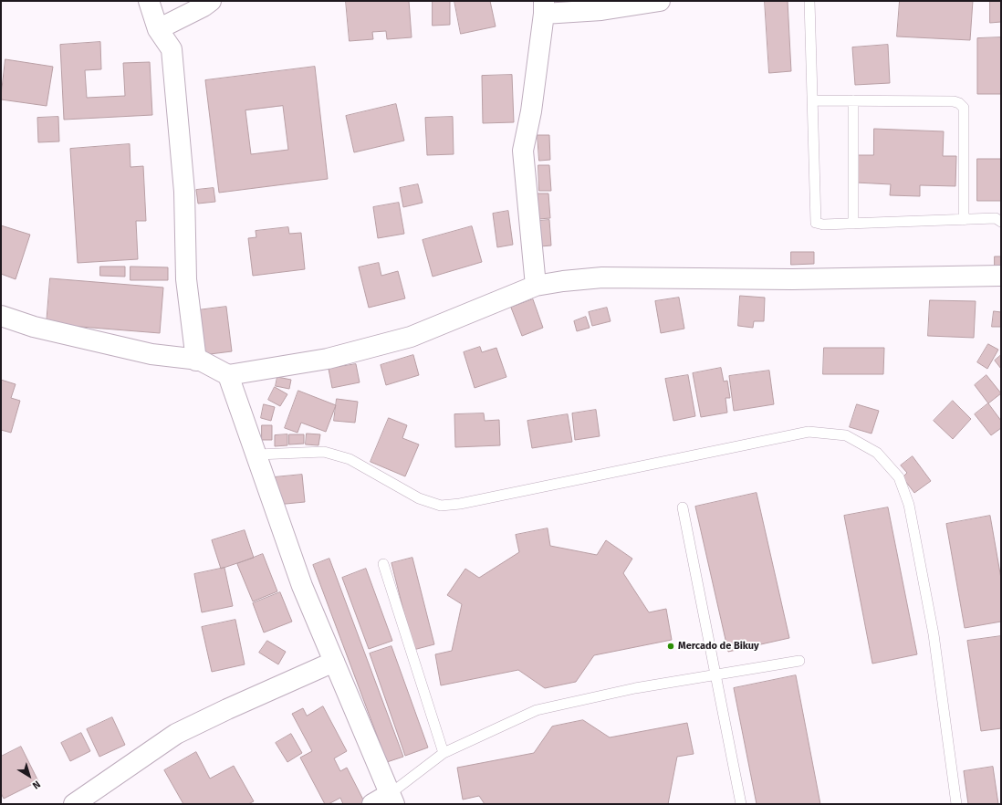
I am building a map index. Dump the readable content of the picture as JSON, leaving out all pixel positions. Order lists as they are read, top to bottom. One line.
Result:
{"places":["Mercado de Bikuy"],"north":"bottom right"}
